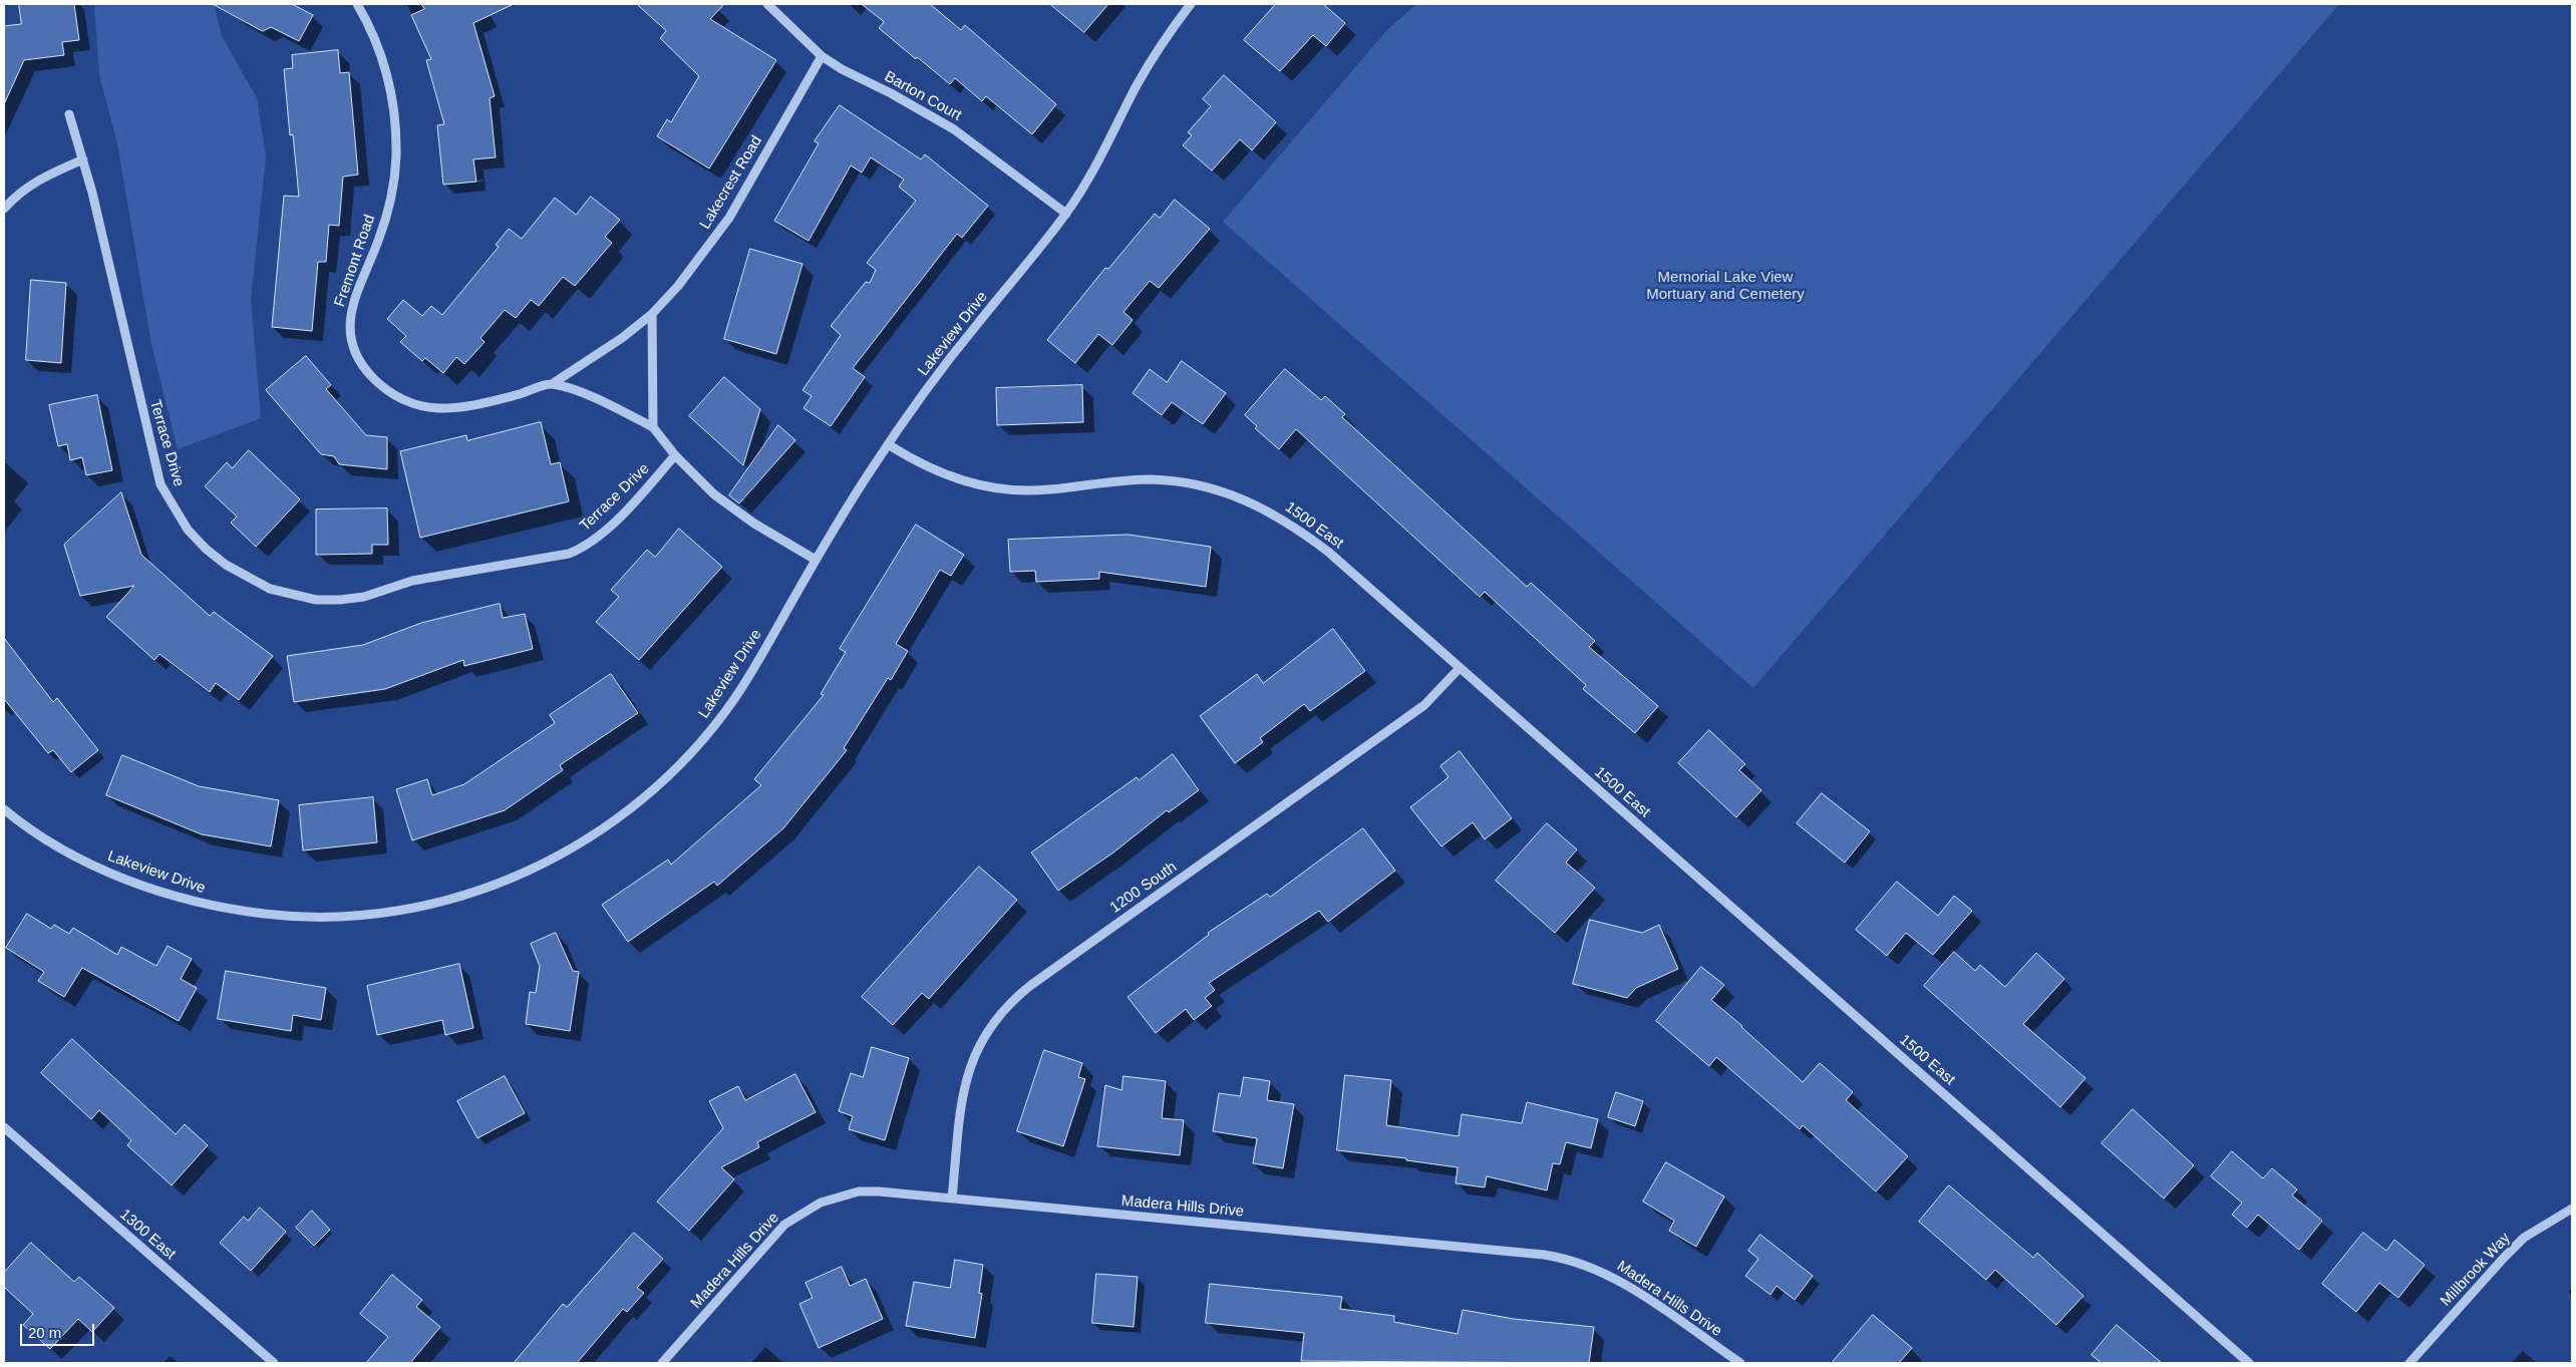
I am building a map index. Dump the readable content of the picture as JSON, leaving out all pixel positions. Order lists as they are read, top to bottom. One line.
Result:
{"streets":{"street":["Barton Court","Lakecrest Road","Fremont Road","Lakeview Drive","Terrace Drive","1500 East","1200 South","Madera Hills Drive","1300 East","Millbrook Way"]},"crossings":[["Barton Court","Lakecrest Road"],["Barton Court","Lakeview Drive"],["Lakecrest Road","Fremont Road"],["Lakeview Drive","1500 East"],["1500 East","1200 South"],["1200 South","Madera Hills Drive"]],"parks":["Memorial Lake View Mortuary and Cemetery"],"scale_bar":"20 m"}
